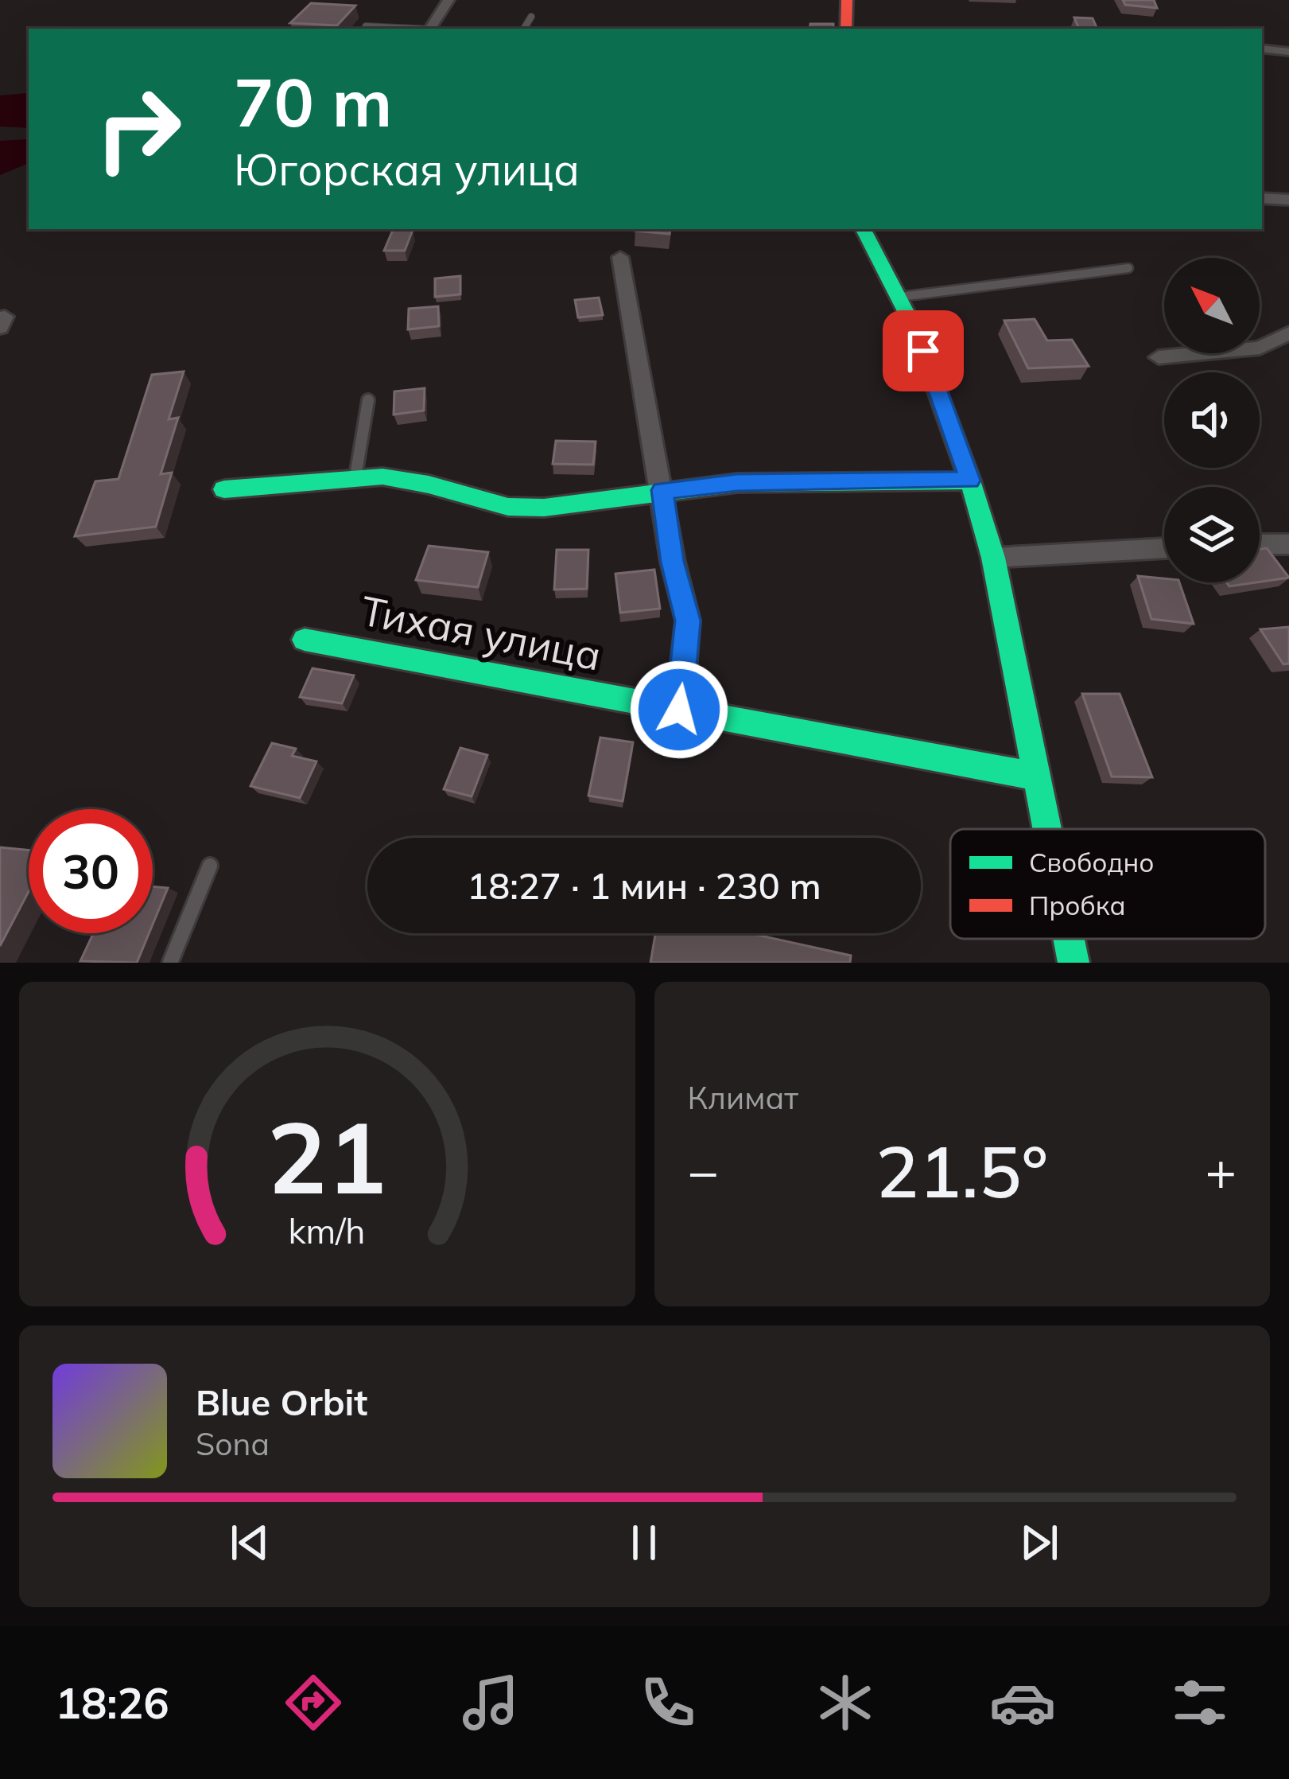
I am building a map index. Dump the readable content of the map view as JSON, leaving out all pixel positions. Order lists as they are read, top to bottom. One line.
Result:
{"streets":{"street":["Тихая улица"]},"legend":["Свободно","Пробка"],"north":"top left","page":{"turn":["70 m","Югорская улица"],"limit":"30","trip":"18:27 · 1 мин · 230 m","tile":"Климат","heat":["−","21.5°","+"],"song":["Blue Orbit","Sona"],"tabs":"18:26","gauge":["21","km/h"]}}
